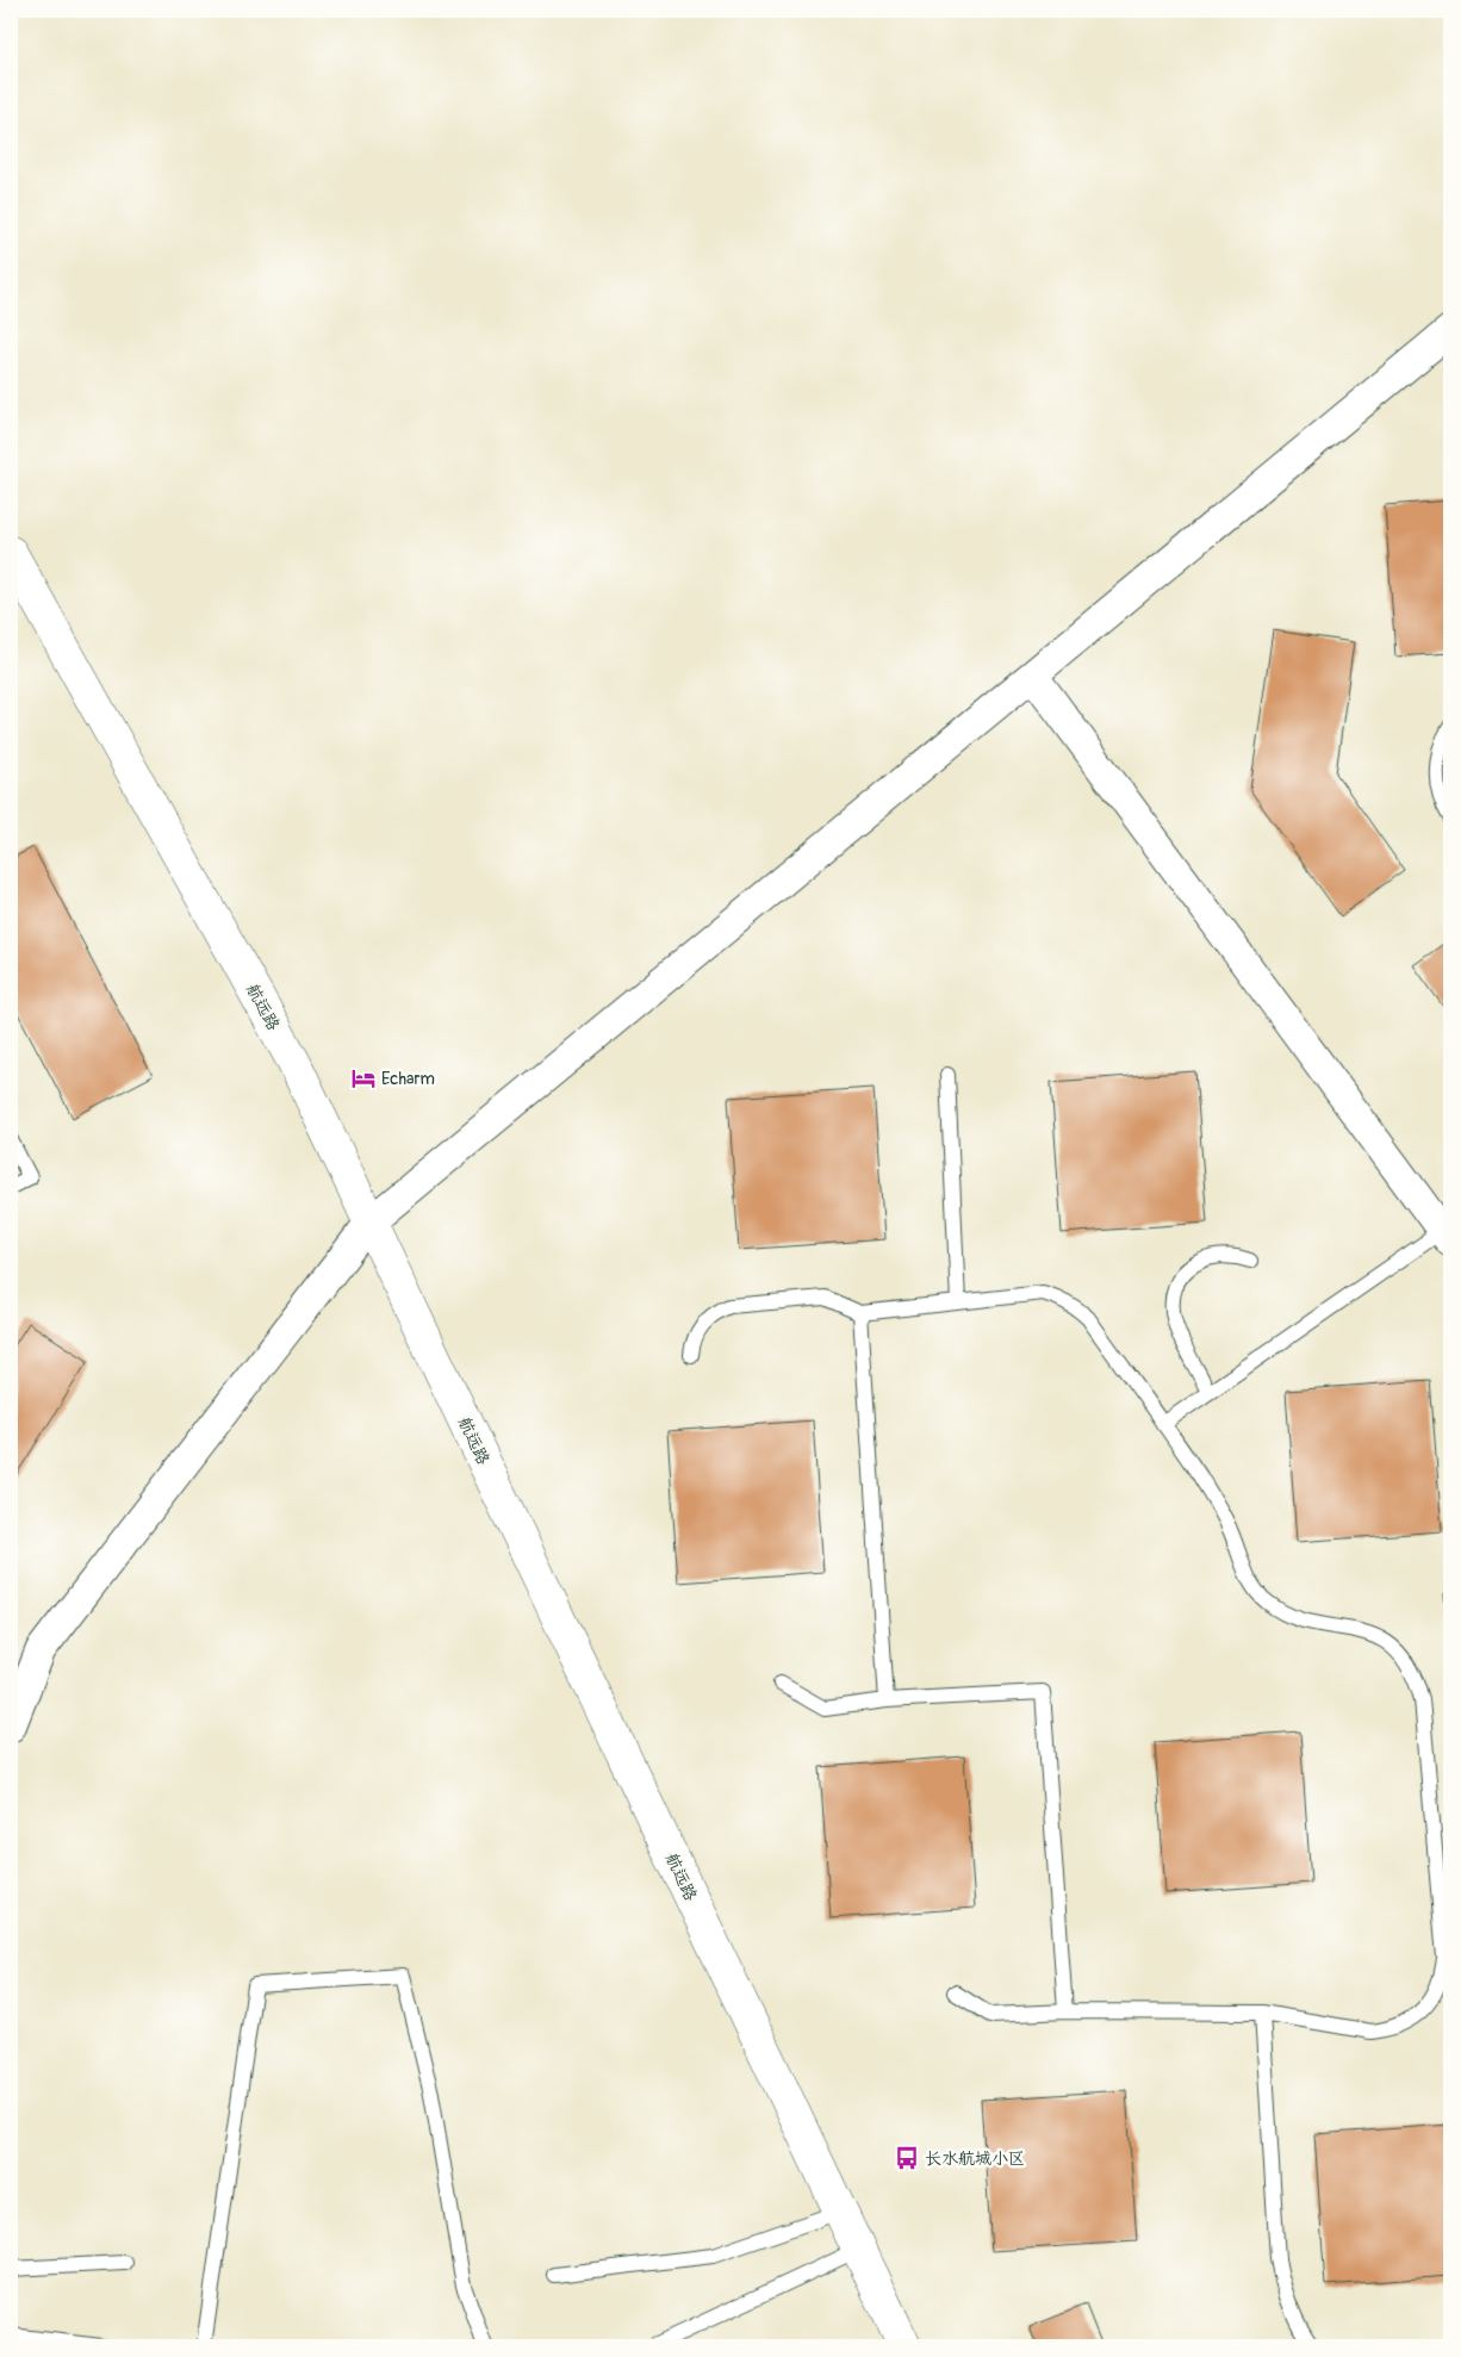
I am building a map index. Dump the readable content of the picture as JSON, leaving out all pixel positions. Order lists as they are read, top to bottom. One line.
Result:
{"streets":{"street":["航远路"]},"places":{"hotel":["Echarm"],"bus stop":["长水航城小区"]}}
